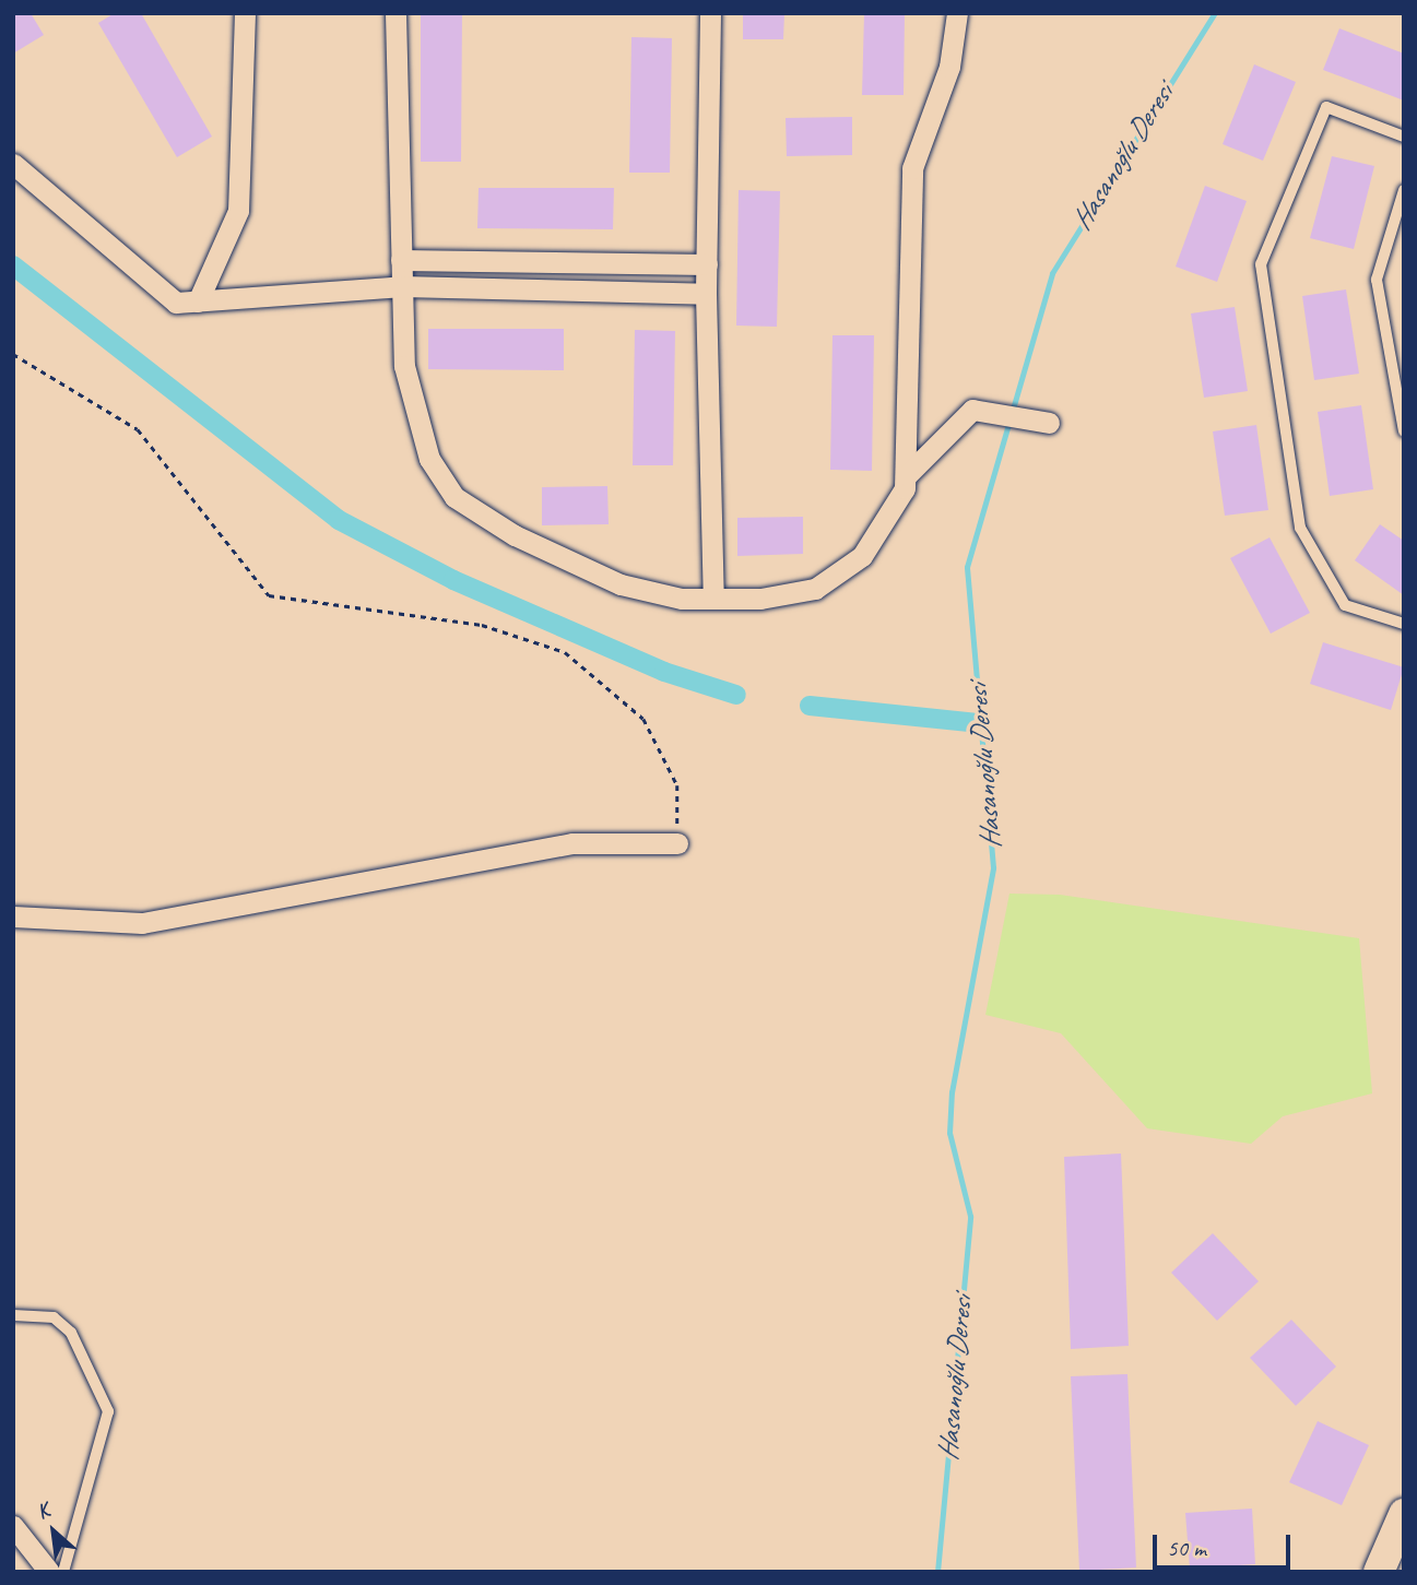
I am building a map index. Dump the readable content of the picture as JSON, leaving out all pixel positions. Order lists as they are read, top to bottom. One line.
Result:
{"water":["Hasanoğlu Deresi"],"scale_bar":"50 m","north":"top left"}
